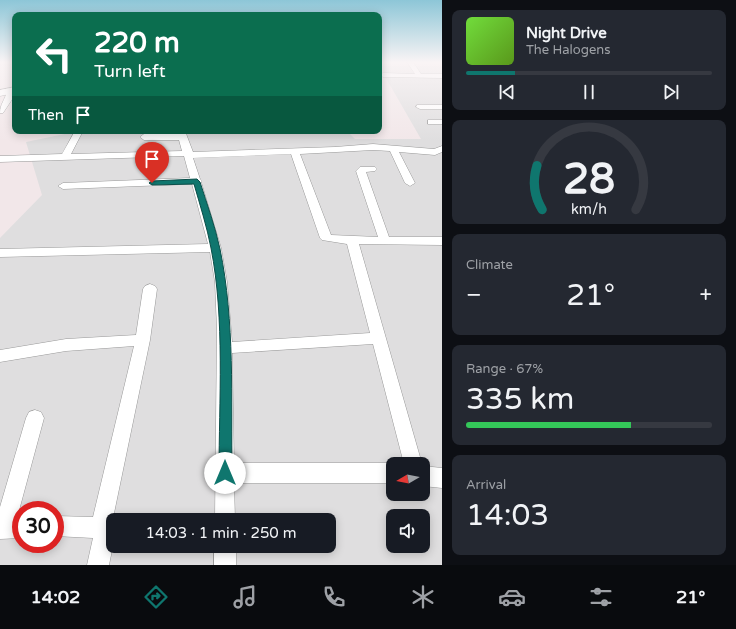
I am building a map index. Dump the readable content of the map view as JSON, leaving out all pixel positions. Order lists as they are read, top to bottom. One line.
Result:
{"north":"left","page":{"turn":["220 m","Turn left"],"song":["Night Drive","The Halogens"],"then":"Then","tile":["Climate",["Range · 67%","335 km"],["Arrival","14:03"]],"heat":["−","21°","+"],"limit":"30","trip":"14:03 · 1 min · 250 m","tabs":["14:02","21°"],"gauge":["28","km/h"]}}
